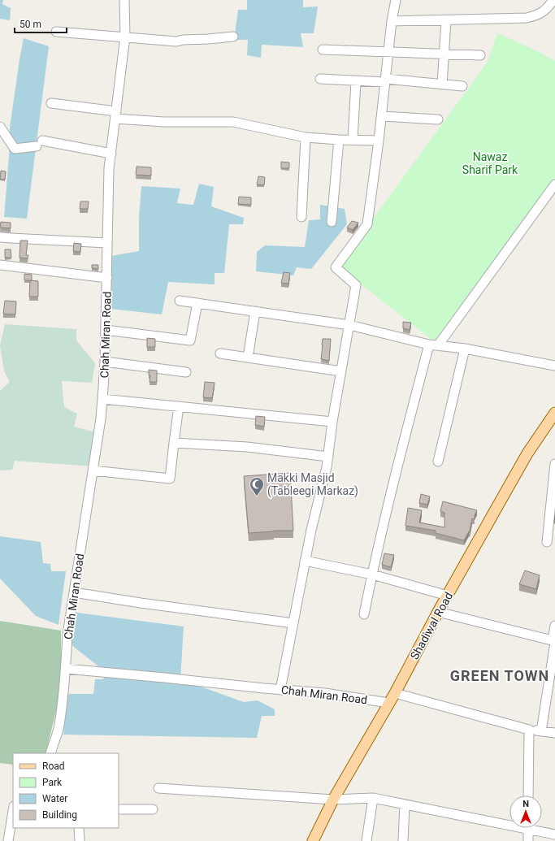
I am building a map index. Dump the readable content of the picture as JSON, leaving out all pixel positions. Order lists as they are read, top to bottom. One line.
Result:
{"streets":{"main road":["Shadiwal Road"],"street":["Chah Miran Road"]},"crossings":[["Chah Miran Road","Shadiwal Road"]],"districts":["GREEN TOWN"],"parks":["Nawaz Sharif Park"],"places":{"mosque":["Makki Masjid (Tableegi Markaz)"]},"legend":["Road","Park","Water","Building"],"scale_bar":"50 m","north":"top"}
